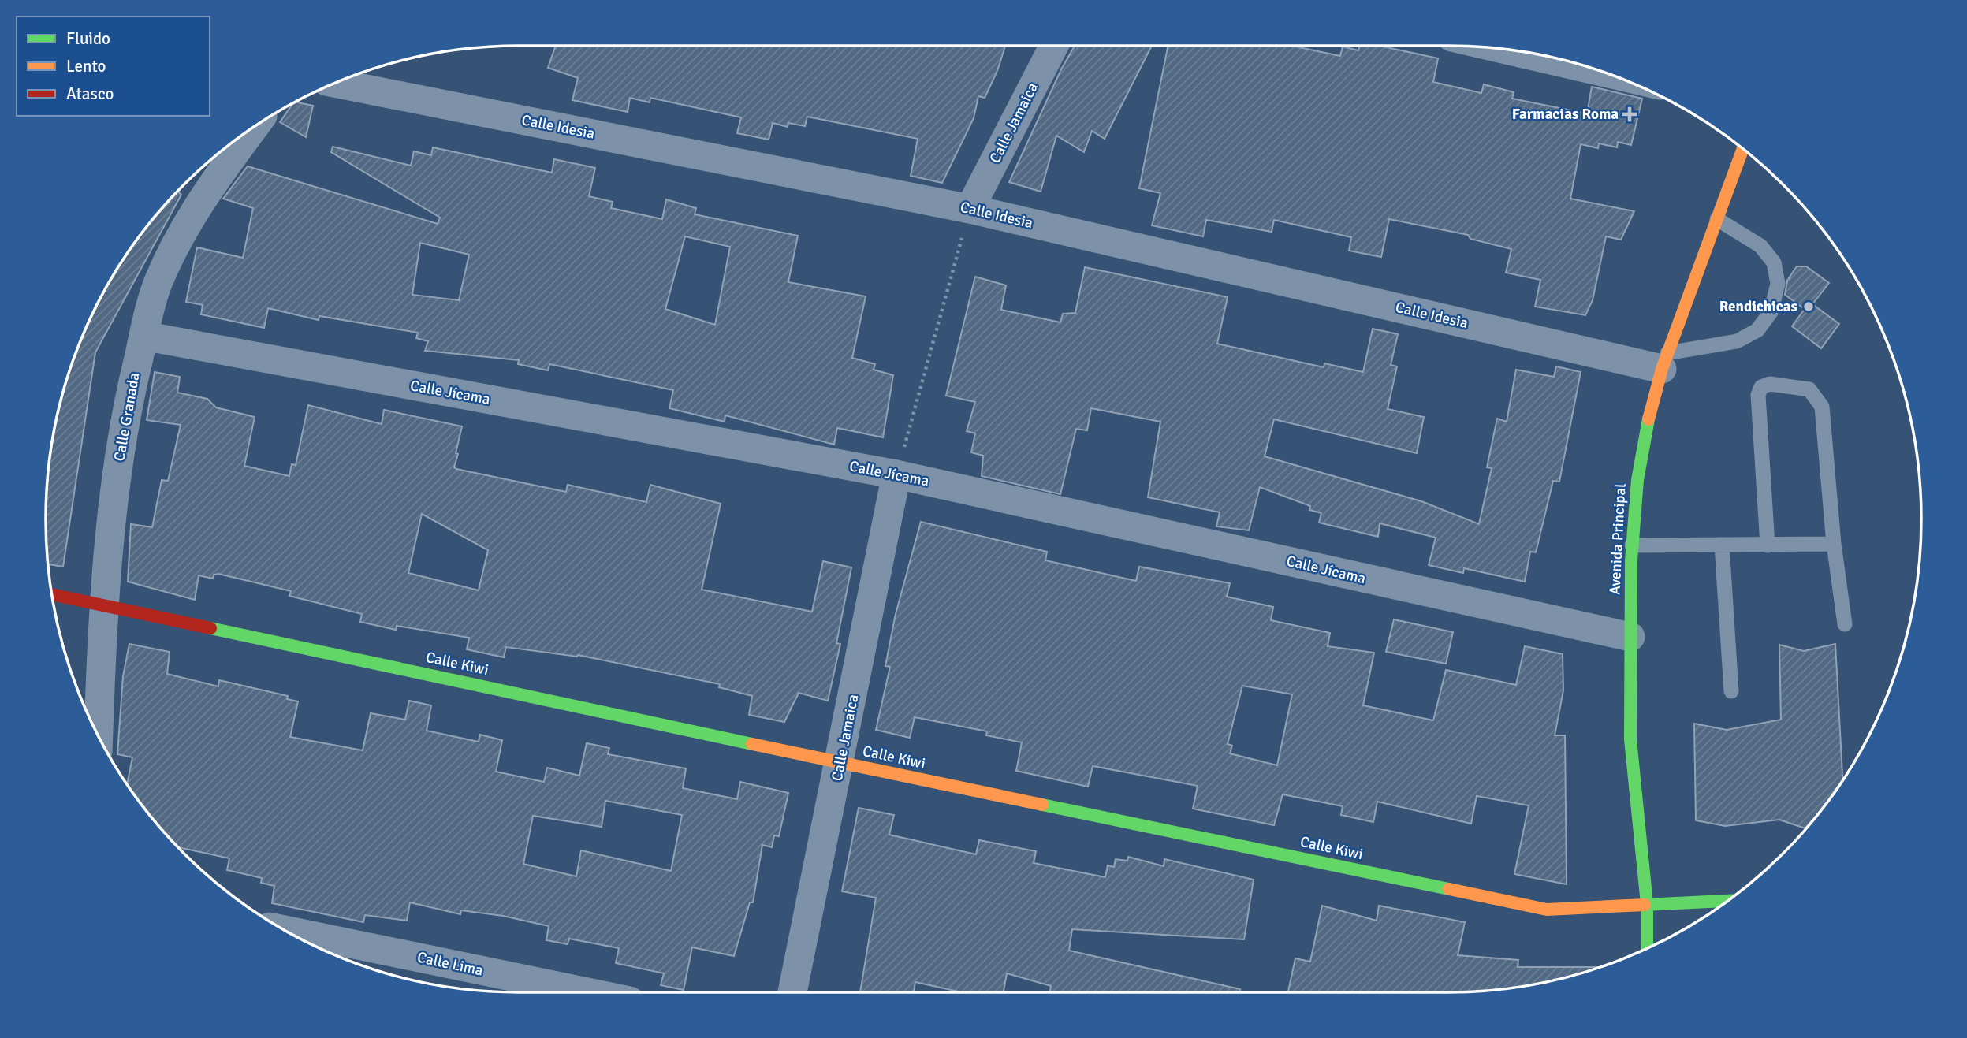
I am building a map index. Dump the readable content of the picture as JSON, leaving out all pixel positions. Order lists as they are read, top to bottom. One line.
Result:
{"streets":{"street":["Calle Jamaica","Calle Idesia","Calle Jícama","Calle Granada","Avenida Principal","Calle Kiwi","Calle Lima"]},"crossings":[["Calle Jamaica","Calle Idesia"],["Calle Jamaica","Calle Jícama"],["Calle Jamaica","Calle Kiwi"],["Calle Idesia","Avenida Principal"],["Calle Jícama","Calle Granada"],["Calle Jícama","Avenida Principal"],["Calle Granada","Calle Kiwi"],["Avenida Principal","Calle Kiwi"]],"places":{"health":["Farmacias Roma"],"other":["Rendichicas"]},"legend":["Fluido","Lento","Atasco"]}
